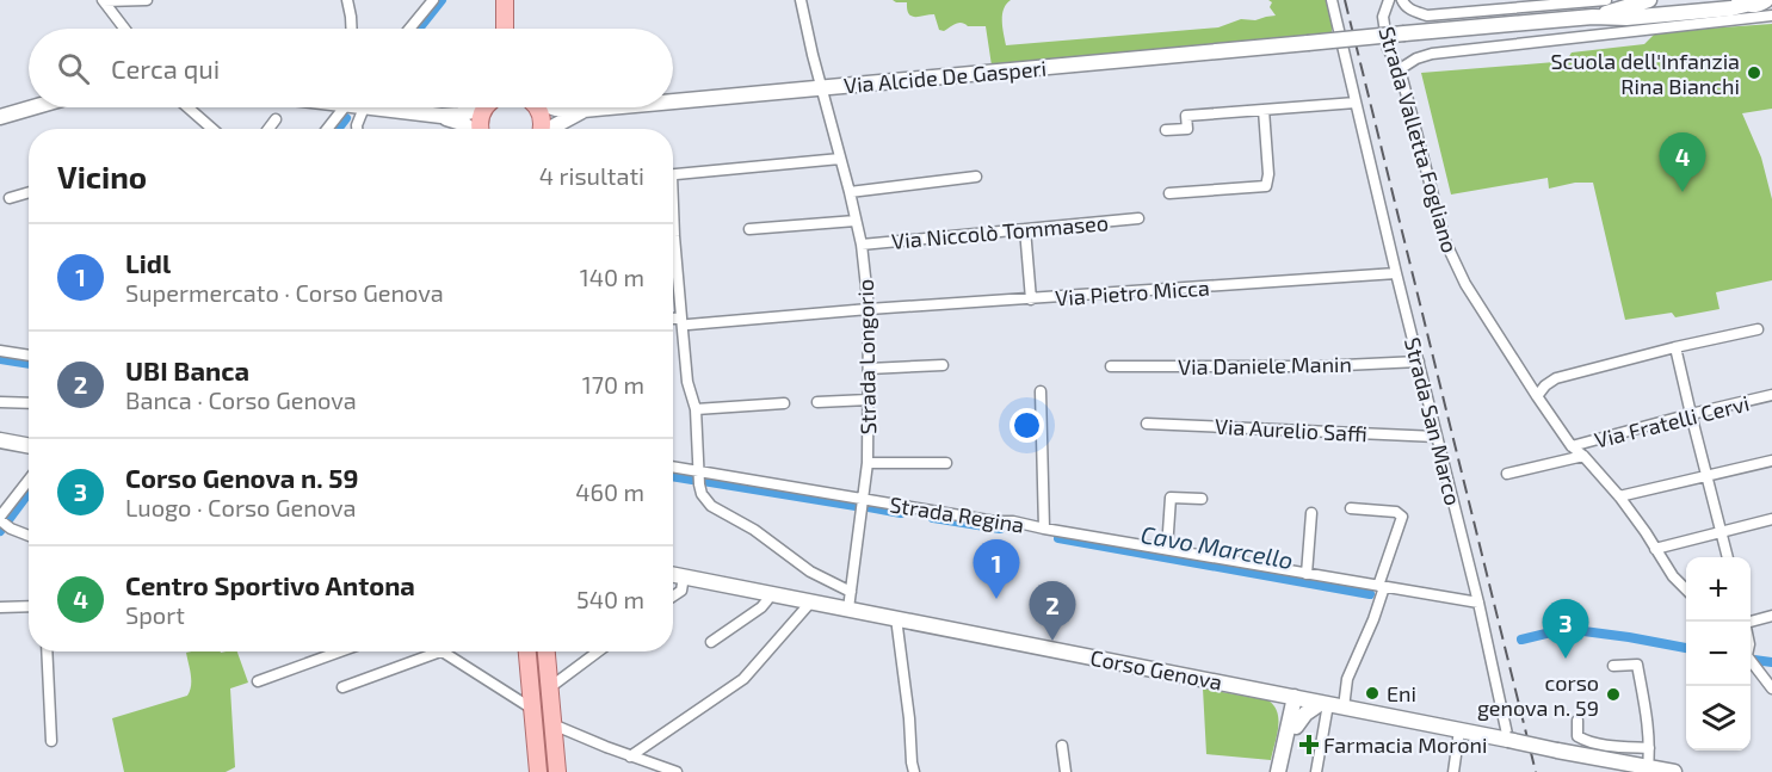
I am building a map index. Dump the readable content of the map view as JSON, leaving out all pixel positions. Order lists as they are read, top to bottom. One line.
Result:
{"streets":{"main road":["Via Alcide De Gasperi","Corso Genova"],"street":["Strada Valletta Fogliano","Via Niccolò Tommaseo","Via Pietro Micca","Strada Longorio","Via Daniele Manin","Strada San Marco","Via Fratelli Cervi","Via Aurelio Saffi","Strada Regina"]},"crossings":[["Via Alcide De Gasperi","Strada Longorio"],["Strada Valletta Fogliano","Via Fratelli Cervi"],["Via Niccolò Tommaseo","Strada Longorio"],["Via Pietro Micca","Strada Longorio"],["Via Pietro Micca","Strada San Marco"],["Strada Longorio","Strada Regina"],["Strada Longorio","Corso Genova"],["Via Daniele Manin","Strada San Marco"],["Strada San Marco","Via Aurelio Saffi"],["Strada San Marco","Strada Regina"],["Strada San Marco","Corso Genova"]],"water":["Cavo Marcello"],"places":{"other":["Scuola dell'Infanzia Rina Bianchi","Eni","corso genova n. 59"],"health":["Farmacia Moroni"]},"page":{"search":"Cerca qui","heading":["Vicino","4 risultati"],"pins":["4","1","2","3"],"list":[{"mark":"1","name":"Lidl","note":"Supermercato · Corso Genova","value":"140 m"},{"mark":"2","name":"UBI Banca","note":"Banca · Corso Genova","value":"170 m"},{"mark":"3","name":"Corso Genova n. 59","note":"Luogo · Corso Genova","value":"460 m"},{"mark":"4","name":"Centro Sportivo Antona","note":"Sport","value":"540 m"}],"map_buttons":["+","−"]}}
